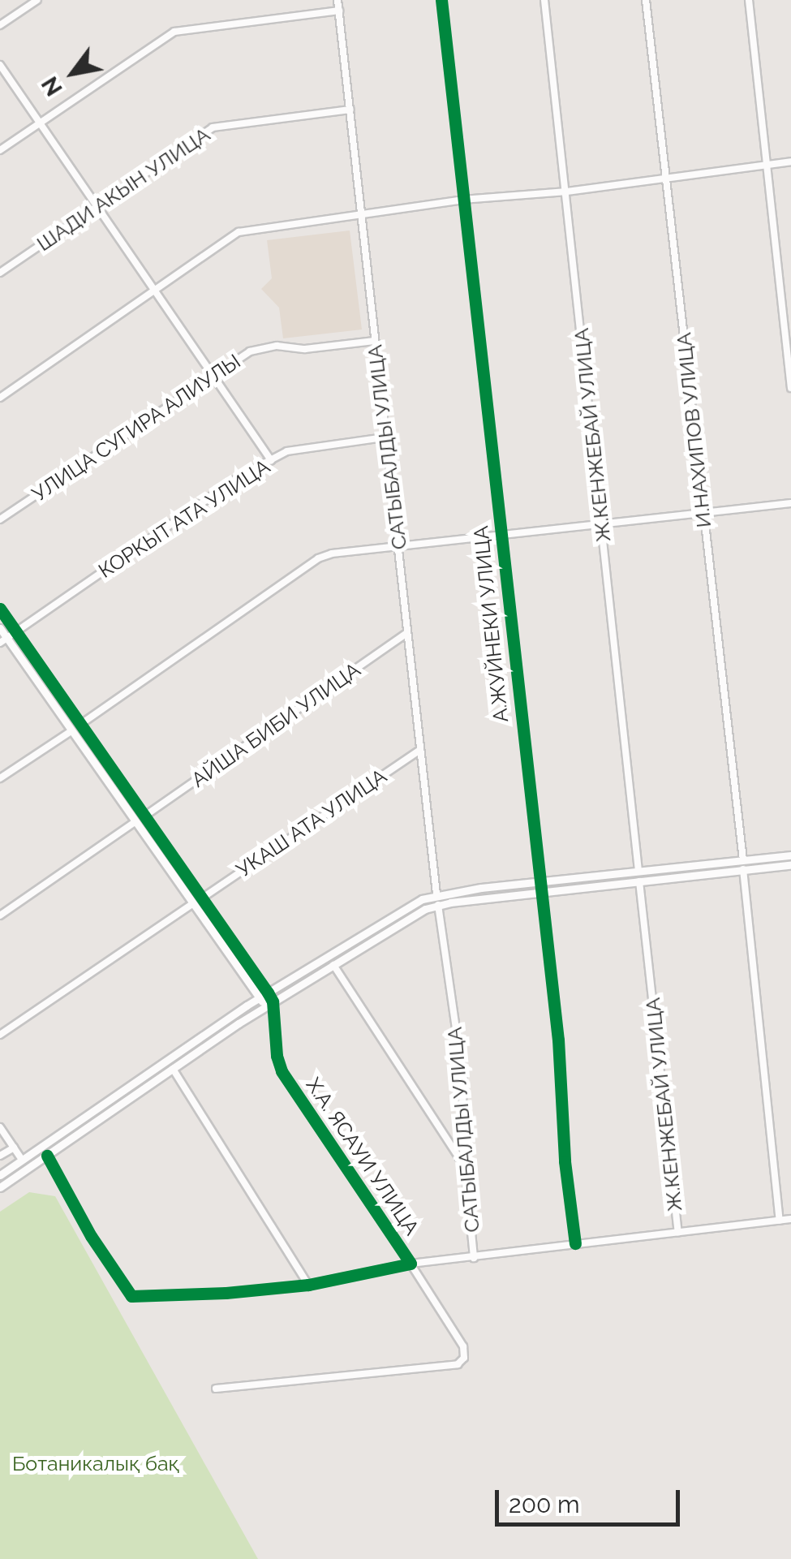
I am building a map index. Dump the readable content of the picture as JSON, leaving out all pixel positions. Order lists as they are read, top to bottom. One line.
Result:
{"streets":{"street":["ШАДИ АКЫН УЛИЦА","УЛИЦА СУГИРА АЛИУЛЫ","И.НАХИПОВ УЛИЦА","Ж.КЕНЖЕБАЙ УЛИЦА","САТЫБАЛДЫ УЛИЦА","КОРКЫТ АТА УЛИЦА","А.ЖУЙНЕКИ УЛИЦА","АЙША БИБИ УЛИЦА","УКАШ АТА УЛИЦА","Х.А. ЯСАУИ УЛИЦА"]},"crossings":[["ШАДИ АКЫН УЛИЦА","САТЫБАЛДЫ УЛИЦА"],["УЛИЦА СУГИРА АЛИУЛЫ","САТЫБАЛДЫ УЛИЦА"],["САТЫБАЛДЫ УЛИЦА","КОРКЫТ АТА УЛИЦА"],["САТЫБАЛДЫ УЛИЦА","АЙША БИБИ УЛИЦА"],["САТЫБАЛДЫ УЛИЦА","УКАШ АТА УЛИЦА"]],"parks":["Ботаникалық бақ"],"scale_bar":"200 m","north":"bottom left"}
